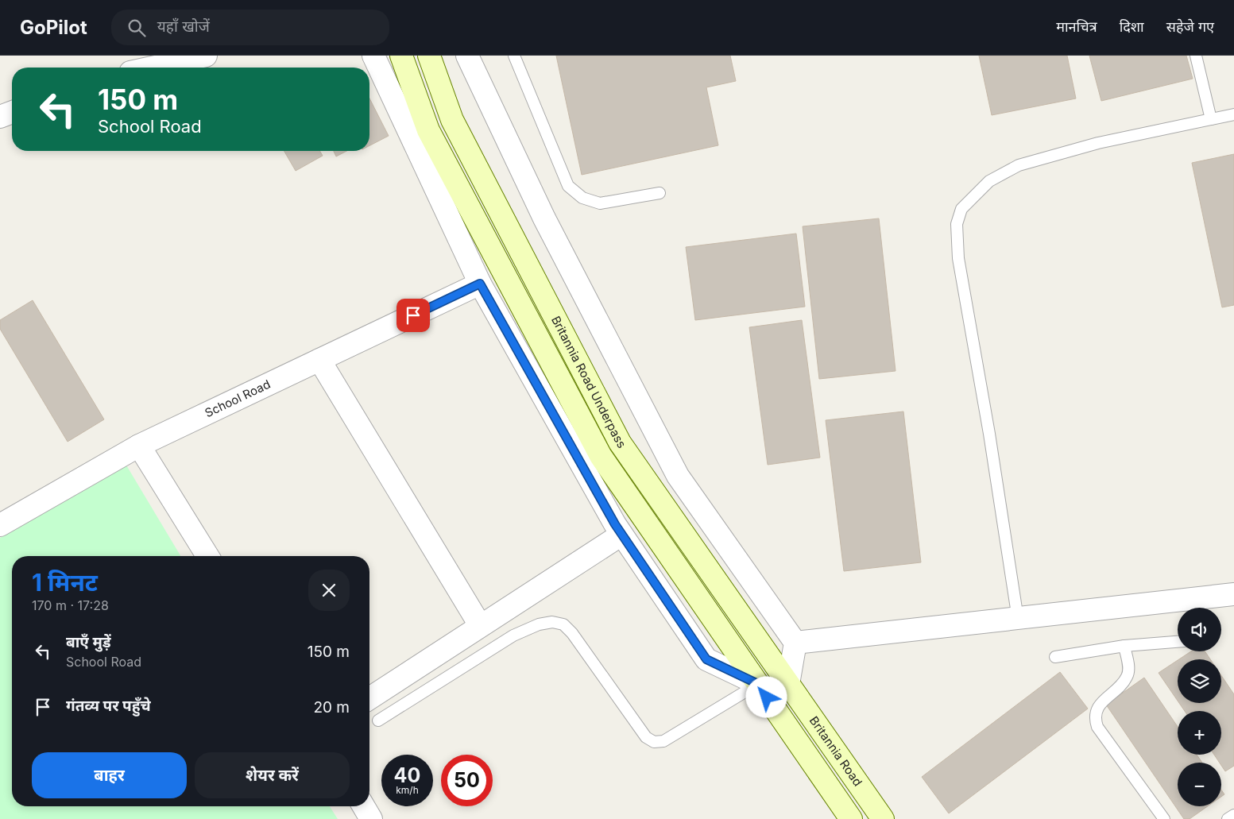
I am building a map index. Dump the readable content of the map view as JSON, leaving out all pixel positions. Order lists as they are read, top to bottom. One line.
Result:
{"streets":{"main road":["Britannia Road Underpass","Britannia Road"],"street":["School Road"]},"crossings":[["Britannia Road Underpass","Britannia Road"]],"page":{"header":"GoPilot","search":"यहाँ खोजें","nav":["मानचित्र","दिशा","सहेजे गए"],"turn":["150 m","School Road"],"heading":["1 मिनट","170 m · 17:28"],"map_buttons":["+","−"],"list":[{"name":"बाएँ मुड़ें","note":"School Road","value":"150 m"},{"name":"गंतव्य पर पहुँचे","value":"20 m"}],"buttons":["बाहर","शेयर करें"],"speed":"40 km/h","limit":"50"}}
